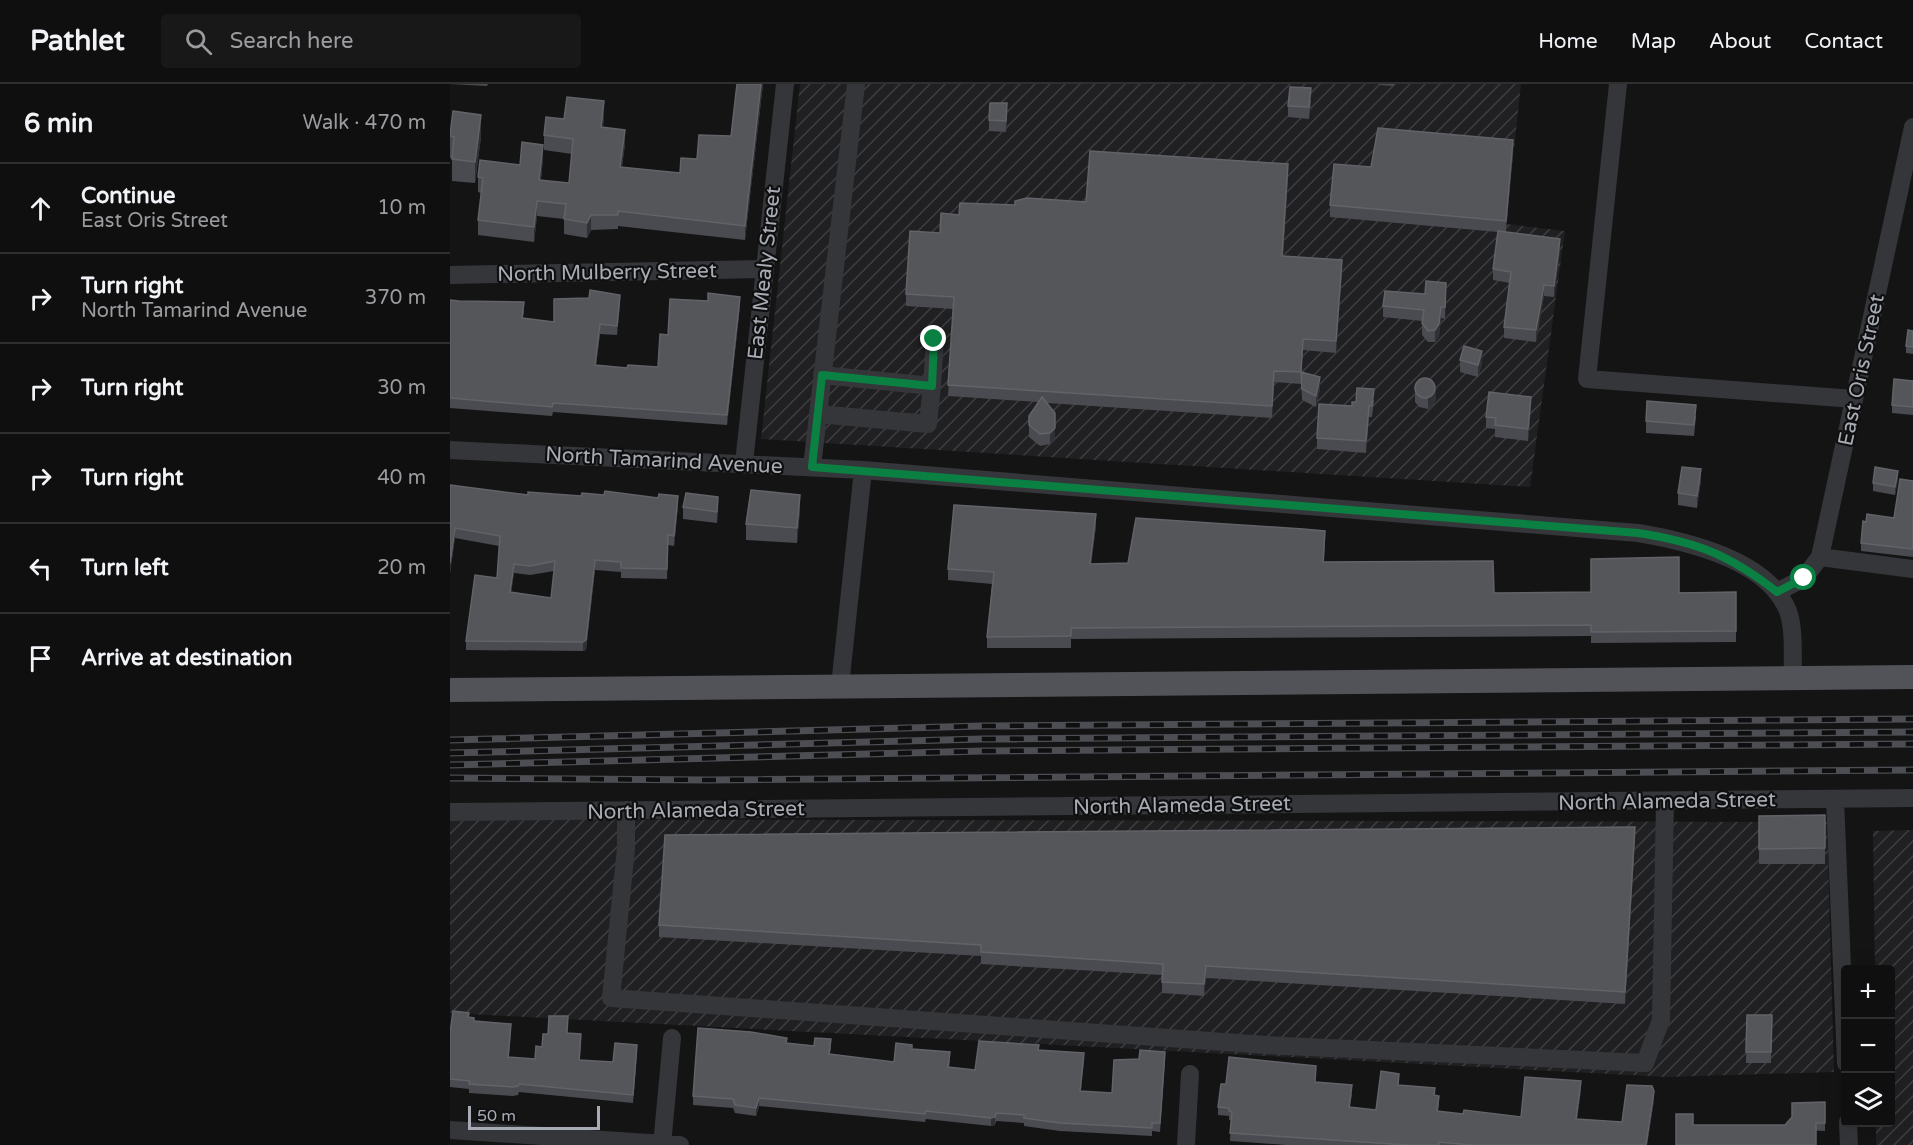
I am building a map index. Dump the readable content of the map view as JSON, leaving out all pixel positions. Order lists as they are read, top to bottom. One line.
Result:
{"streets":{"street":["North Mulberry Street","East Mealy Street","East Oris Street","North Tamarind Avenue","North Alameda Street"]},"crossings":[["North Mulberry Street","East Mealy Street"],["East Mealy Street","North Tamarind Avenue"],["East Oris Street","North Tamarind Avenue"]],"scale_bar":"50 m","page":{"header":"Pathlet","search":"Search here","nav":["Home","Map","About","Contact"],"heading":["6 min","Walk · 470 m"],"list":[["Continue","East Oris Street","10 m"],["Turn right","North Tamarind Avenue","370 m"],["Turn right","30 m"],["Turn right","40 m"],["Turn left","20 m"],"Arrive at destination"],"map_buttons":["+","−"],"scale":"50 m"}}
